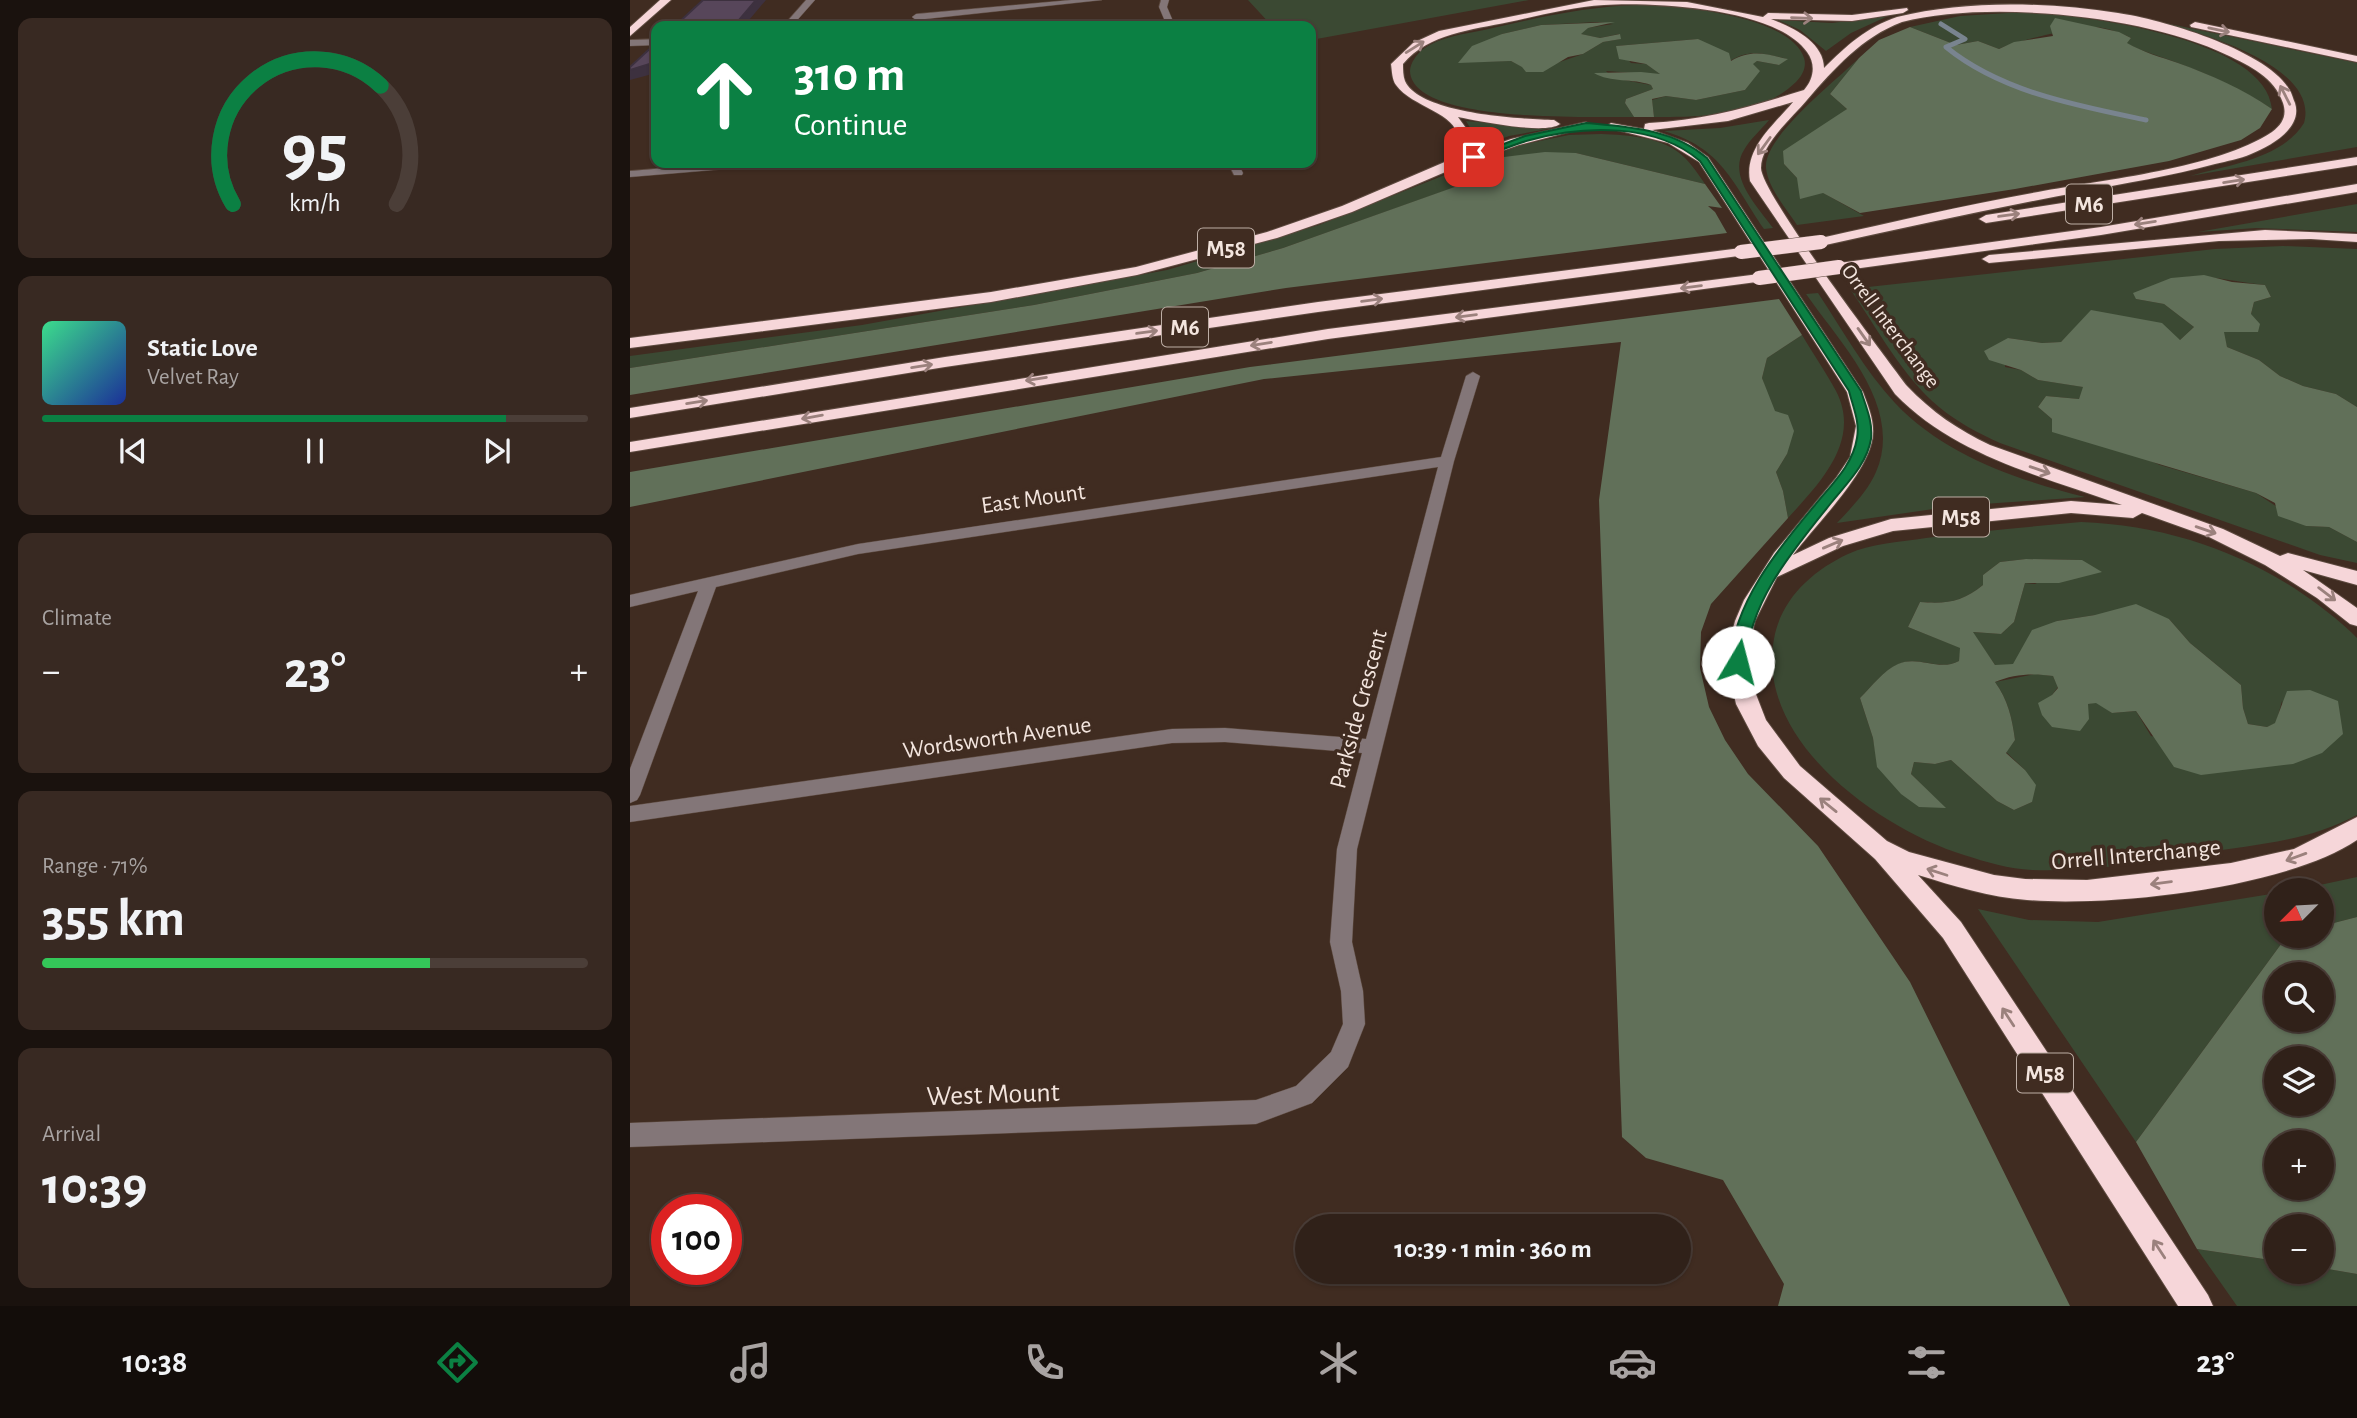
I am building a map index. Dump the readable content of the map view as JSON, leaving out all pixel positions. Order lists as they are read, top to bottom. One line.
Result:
{"streets":{"highway":["M6","M58","Orrell Interchange"],"street":["East Mount","Parkside Crescent","Wordsworth Avenue","West Mount"]},"crossings":[["M6","Orrell Interchange"],["M58","Orrell Interchange"],["East Mount","Parkside Crescent"],["Parkside Crescent","Wordsworth Avenue"],["Parkside Crescent","West Mount"]],"north":"bottom left","page":{"turn":["310 m","Continue"],"song":["Static Love","Velvet Ray"],"tile":["Climate",["Range · 71%","355 km"],["Arrival","10:39"]],"heat":["−","23°","+"],"map_buttons":["+","−"],"limit":"100","trip":"10:39 · 1 min · 360 m","tabs":["10:38","23°"],"gauge":["95","km/h"]}}
